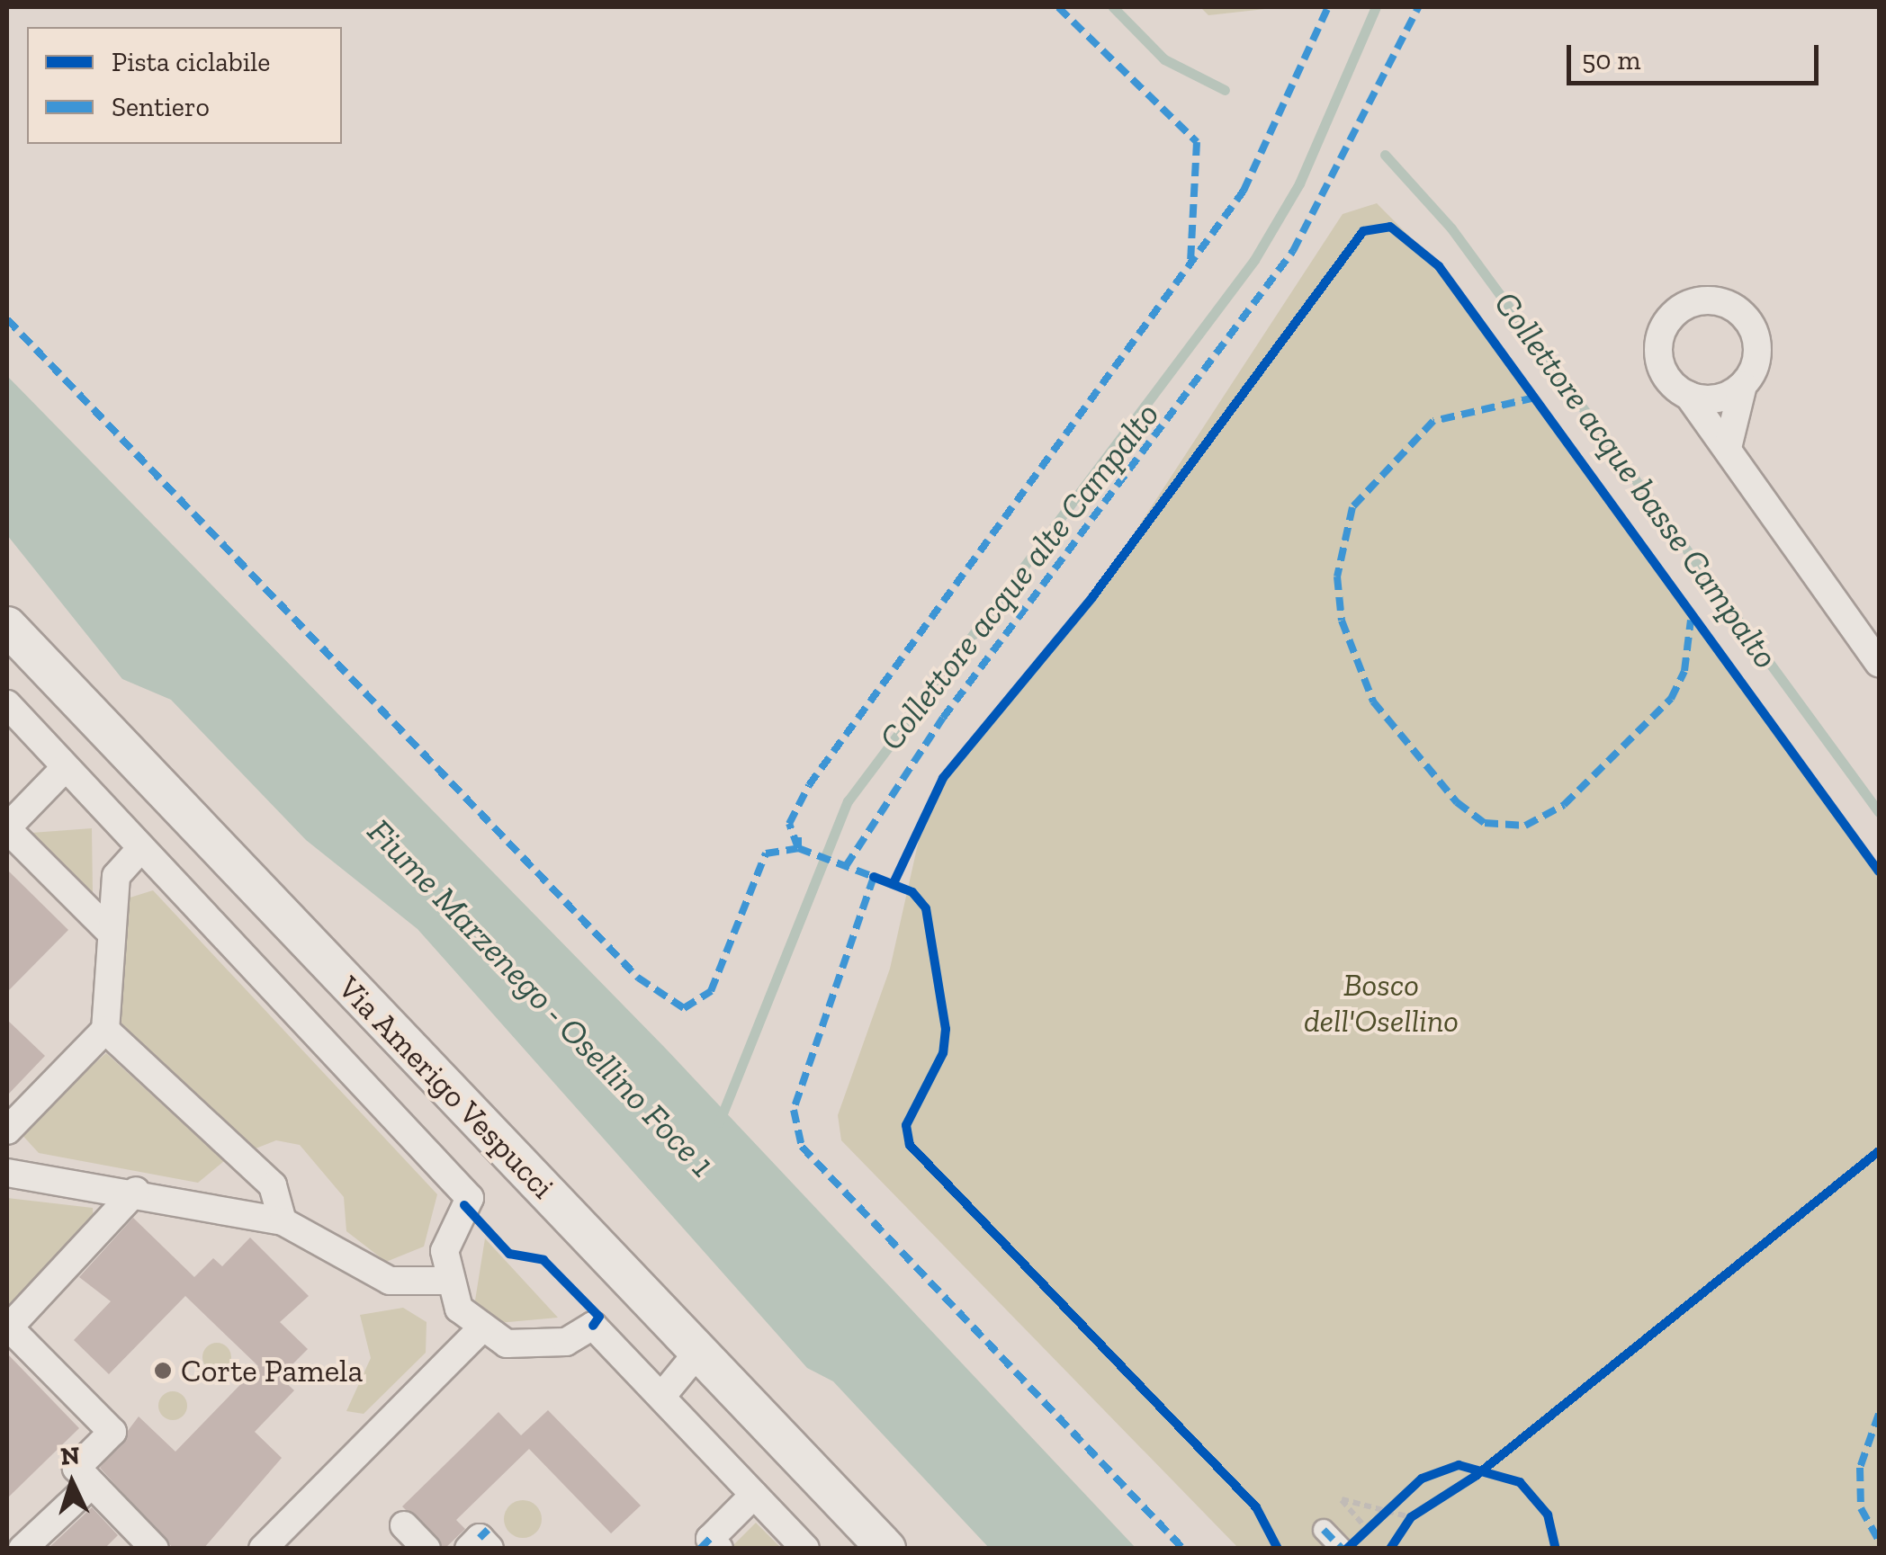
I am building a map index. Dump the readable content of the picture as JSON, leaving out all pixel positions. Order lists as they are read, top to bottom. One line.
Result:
{"streets":{"main road":["Via Amerigo Vespucci"]},"water":["Collettore acque basse Campalto","Collettore acque alte Campalto","Fiume Marzenego - Osellino Foce 1"],"parks":["Bosco dell'Osellino"],"places":["Corte Pamela"],"legend":["Pista ciclabile","Sentiero"],"scale_bar":"50 m","north":"top"}
